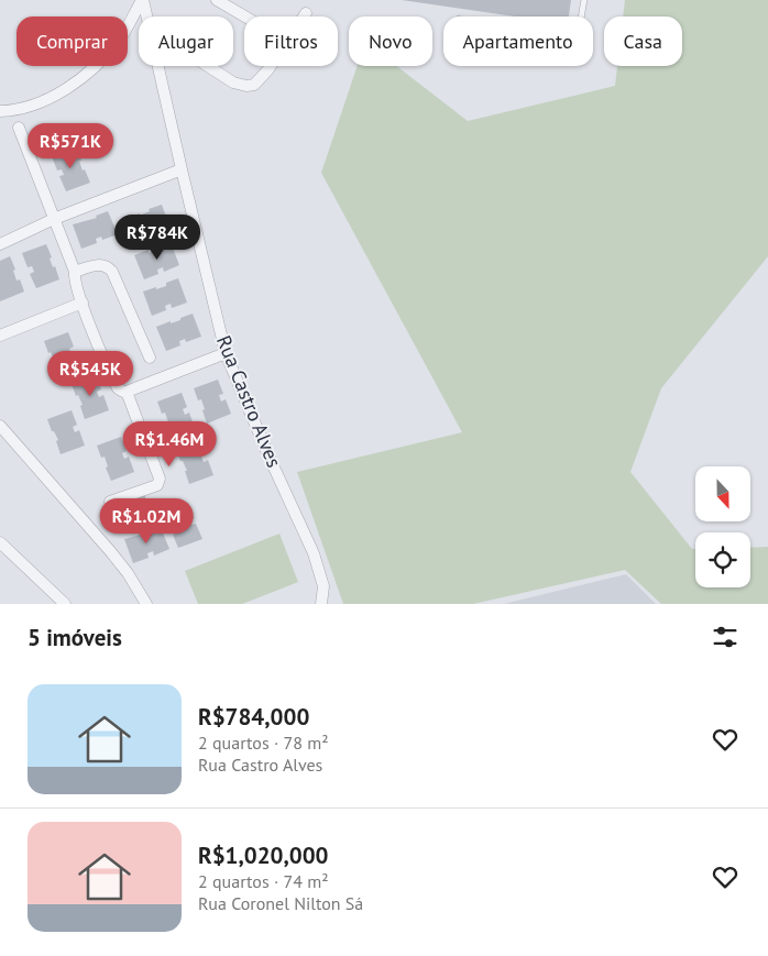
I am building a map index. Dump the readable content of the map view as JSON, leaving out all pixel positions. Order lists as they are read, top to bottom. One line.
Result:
{"streets":{"street":["Rua Castro Alves"]},"north":"bottom","page":{"chip":["Comprar","Alugar","Filtros","Novo","Apartamento","Casa"],"price":["R$571K","R$784K","R$545K","R$1.46M","R$1.02M"],"heading":"5 imóveis","list":[{"name":"R$784,000","note":"2 quartos · 78 m² · Rua Castro Alves"},{"name":"R$1,020,000","note":"2 quartos · 74 m² · Rua Coronel Nilton Sá"}]}}
